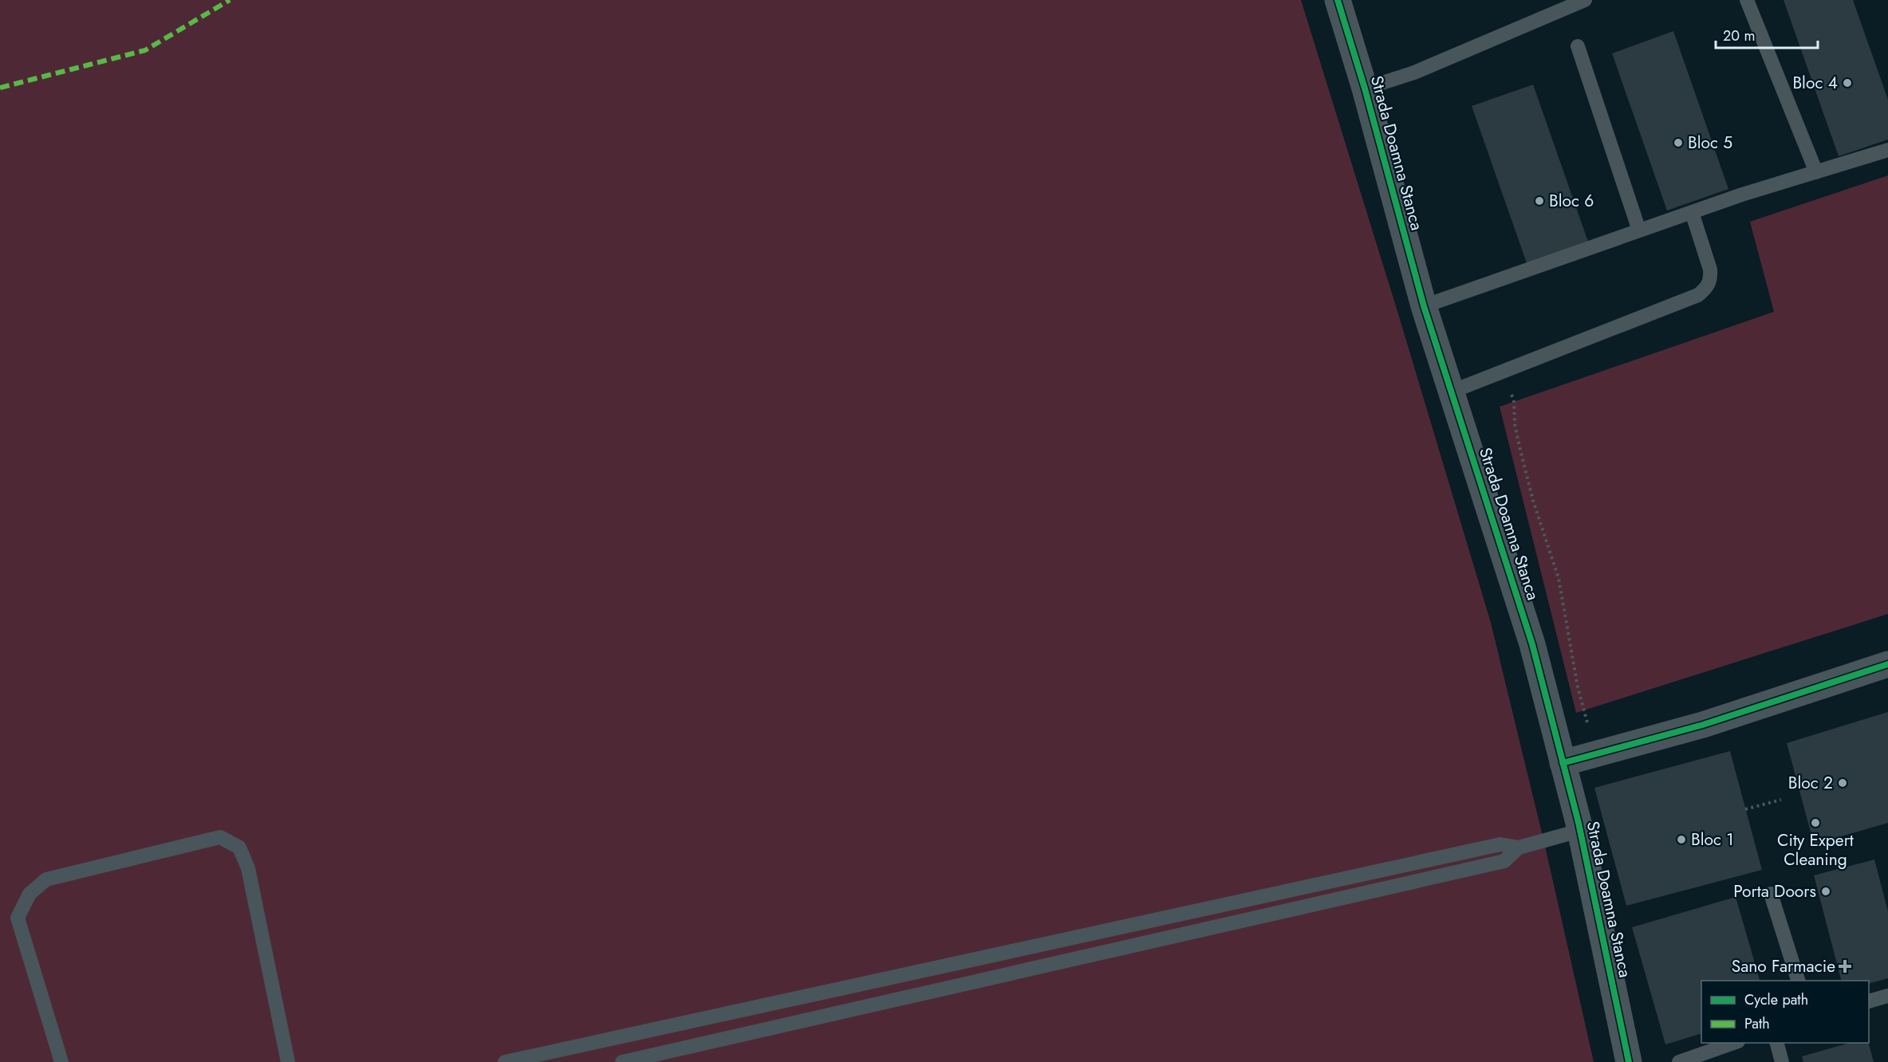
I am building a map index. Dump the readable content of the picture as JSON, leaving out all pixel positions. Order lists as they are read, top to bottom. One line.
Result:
{"streets":{"street":["Strada Doamna Stanca"]},"places":{"other":["Bloc 4","Bloc 5","Bloc 6","Bloc 2","City Expert Cleaning","Bloc 1","Porta Doors"],"health":["Sano Farmacie"]},"legend":["Cycle path","Path"],"scale_bar":"20 m"}
